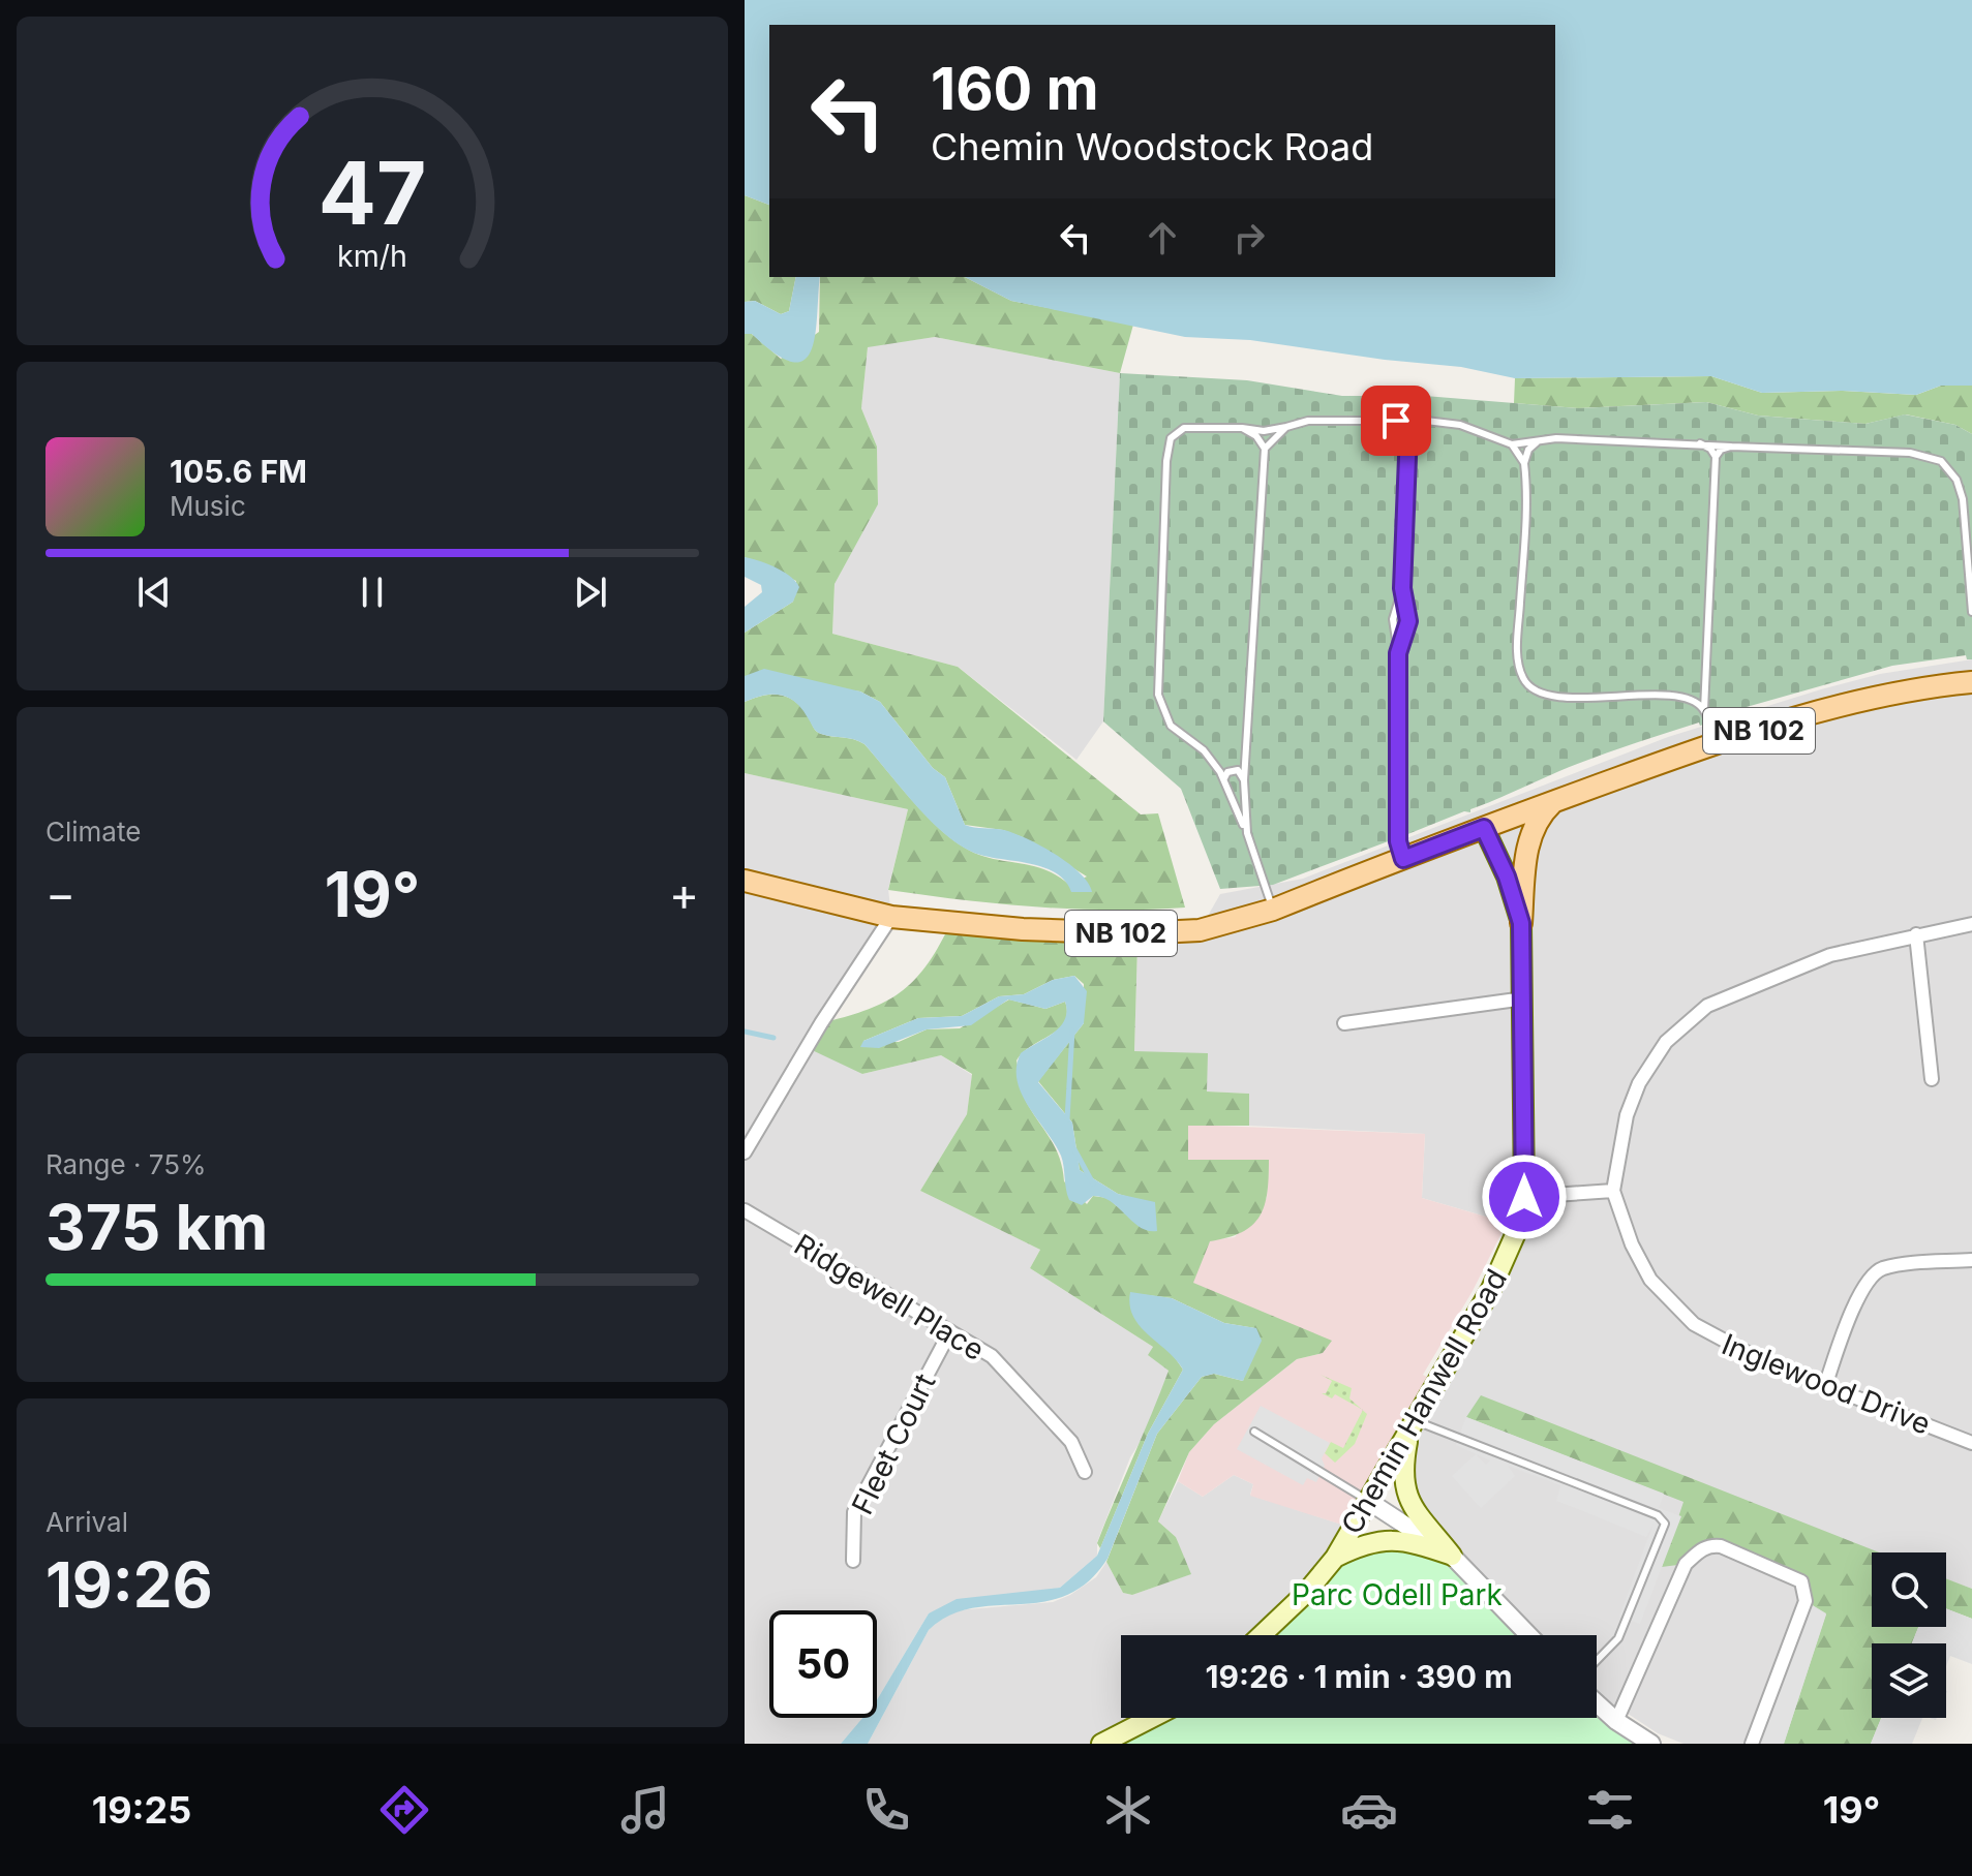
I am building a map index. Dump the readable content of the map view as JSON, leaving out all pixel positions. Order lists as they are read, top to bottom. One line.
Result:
{"streets":{"main road":["NB 102","Chemin Hanwell Road"],"street":["Ridgewell Place","Inglewood Drive","Fleet Court"]},"crossings":[["NB 102","Chemin Hanwell Road"],["Ridgewell Place","Fleet Court"]],"parks":["Parc Odell Park"],"page":{"turn":["160 m","Chemin Woodstock Road"],"song":["105.6 FM","Music"],"tile":["Climate",["Range · 75%","375 km"],["Arrival","19:26"]],"heat":["−","19°","+"],"limit":"50","trip":"19:26 · 1 min · 390 m","tabs":["19:25","19°"],"gauge":["47","km/h"]}}
